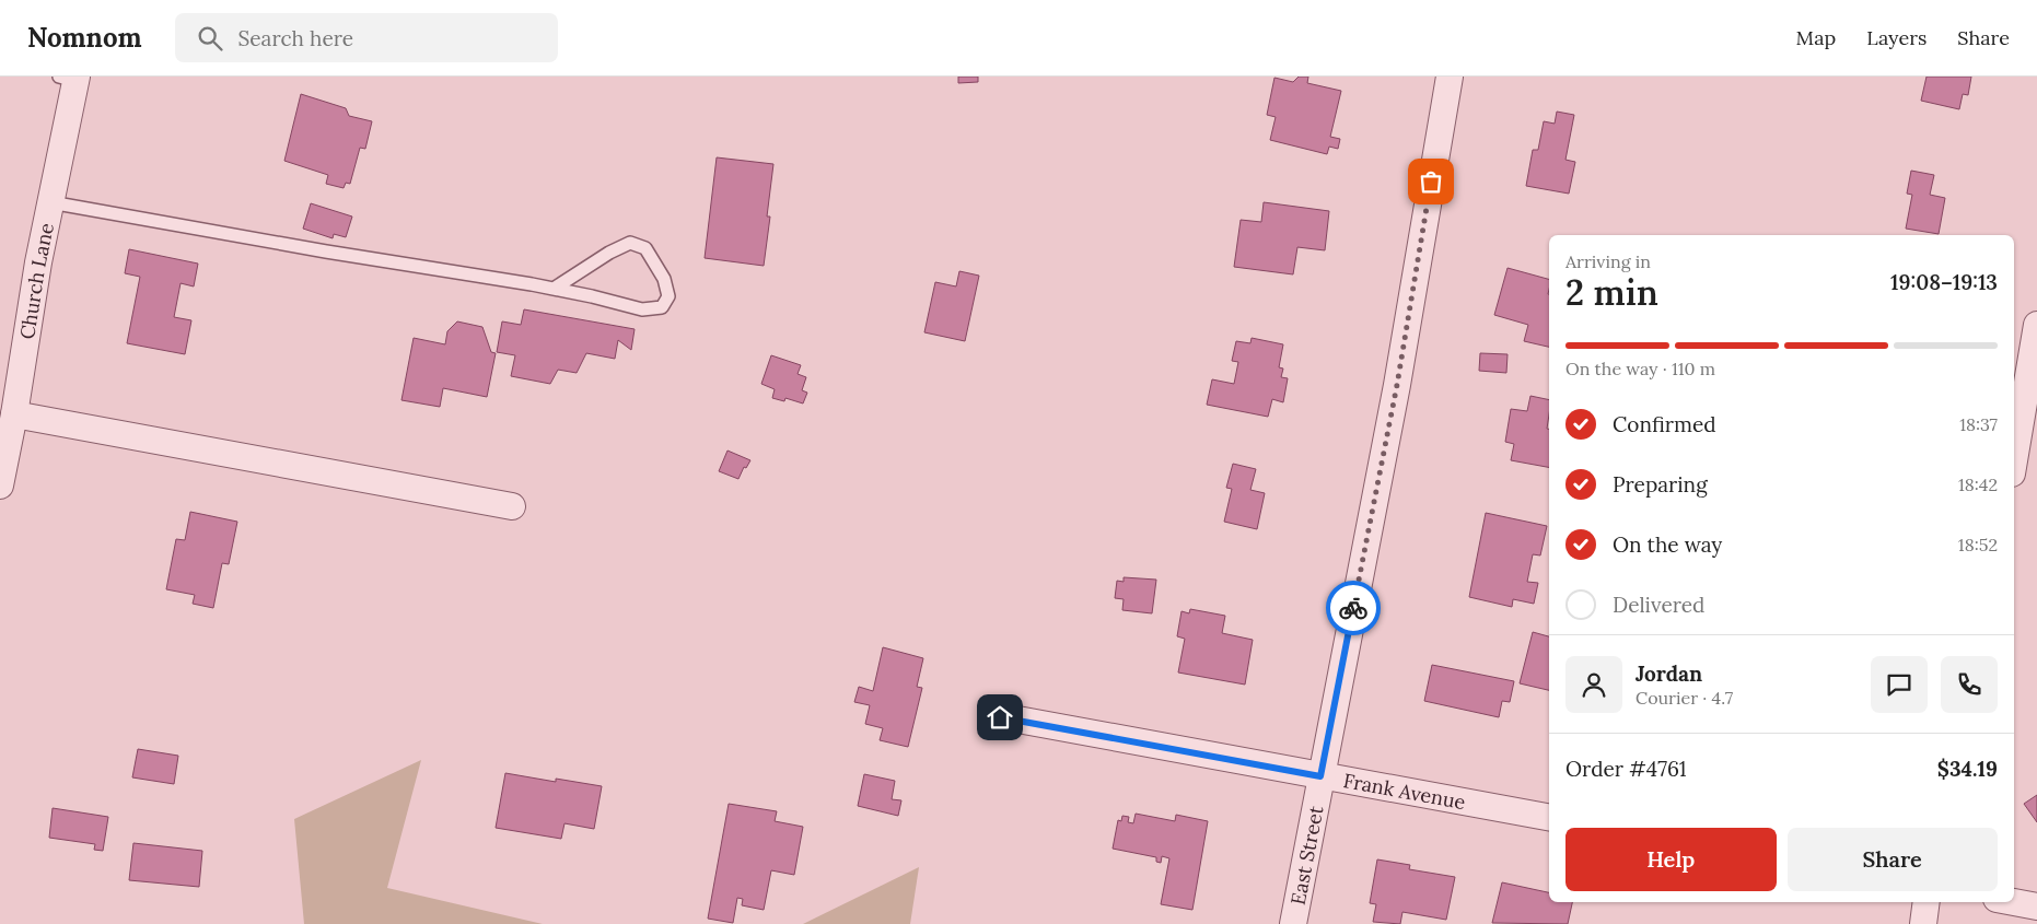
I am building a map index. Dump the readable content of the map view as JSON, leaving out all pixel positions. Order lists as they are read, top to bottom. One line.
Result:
{"streets":{"street":["Church Lane","Frank Avenue","East Street"]},"crossings":[["Frank Avenue","East Street"]],"page":{"header":"Nomnom","search":"Search here","nav":["Map","Layers","Share"],"heading":["2 min","Arriving in","19:08–19:13"],"panel":["Jordan","Courier · 4.7","Order #4761","$34.19"],"bar":"On the way · 110 m","list":[["Confirmed","18:37"],["Preparing","18:42"],["On the way","18:52"],"Delivered"],"buttons":["Help","Share"]}}
